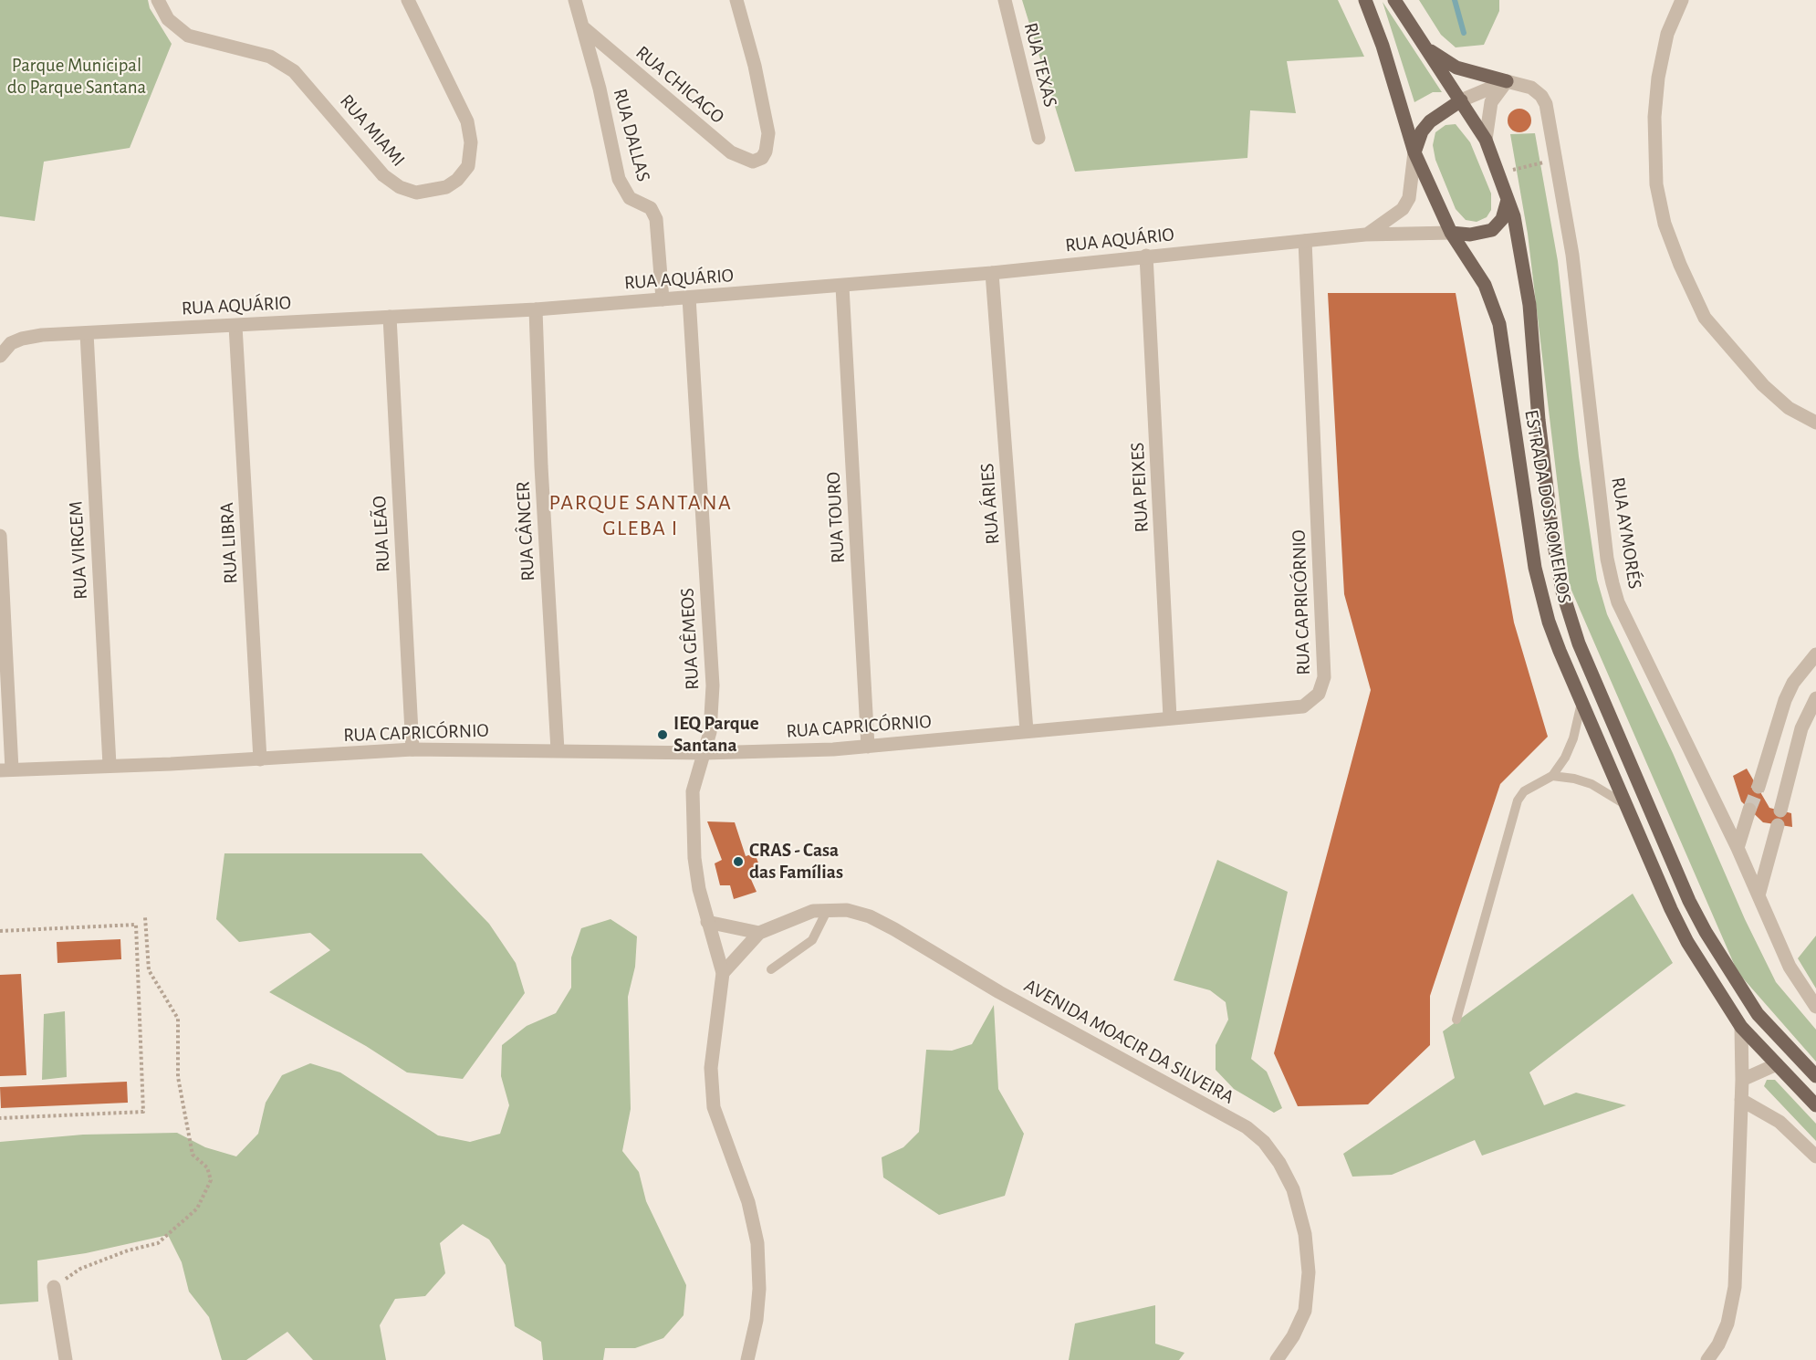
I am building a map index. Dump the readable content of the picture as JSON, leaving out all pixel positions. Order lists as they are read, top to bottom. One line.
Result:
{"streets":{"main road":["ESTRADA DOS ROMEIROS"],"street":["RUA TEXAS","RUA CHICAGO","RUA MIAMI","RUA DALLAS","RUA AQUÁRIO","RUA PEIXES","RUA ÁRIES","RUA TOURO","RUA CÂNCER","RUA AYMORÉS","RUA LEÃO","RUA LIBRA","RUA VIRGEM","RUA CAPRICÓRNIO","RUA GÊMEOS","AVENIDA MOACIR DA SILVEIRA"]},"crossings":[["RUA CHICAGO","RUA DALLAS"],["RUA DALLAS","RUA AQUÁRIO"],["RUA AQUÁRIO","RUA PEIXES"],["RUA AQUÁRIO","RUA ÁRIES"],["RUA AQUÁRIO","ESTRADA DOS ROMEIROS"],["RUA AQUÁRIO","RUA TOURO"],["RUA AQUÁRIO","RUA CÂNCER"],["RUA AQUÁRIO","RUA LEÃO"],["RUA AQUÁRIO","RUA LIBRA"],["RUA AQUÁRIO","RUA VIRGEM"],["RUA AQUÁRIO","RUA CAPRICÓRNIO"],["RUA AQUÁRIO","RUA GÊMEOS"],["RUA PEIXES","RUA CAPRICÓRNIO"],["RUA ÁRIES","RUA CAPRICÓRNIO"],["RUA TOURO","RUA CAPRICÓRNIO"],["RUA CÂNCER","RUA CAPRICÓRNIO"],["RUA LEÃO","RUA CAPRICÓRNIO"],["RUA LIBRA","RUA CAPRICÓRNIO"],["RUA VIRGEM","RUA CAPRICÓRNIO"],["RUA CAPRICÓRNIO","RUA GÊMEOS"],["RUA GÊMEOS","AVENIDA MOACIR DA SILVEIRA"]],"districts":["PARQUE SANTANA GLEBA I"],"parks":["Parque Municipal do Parque Santana"],"places":["IEQ Parque Santana","CRAS - Casa das Famílias"]}
